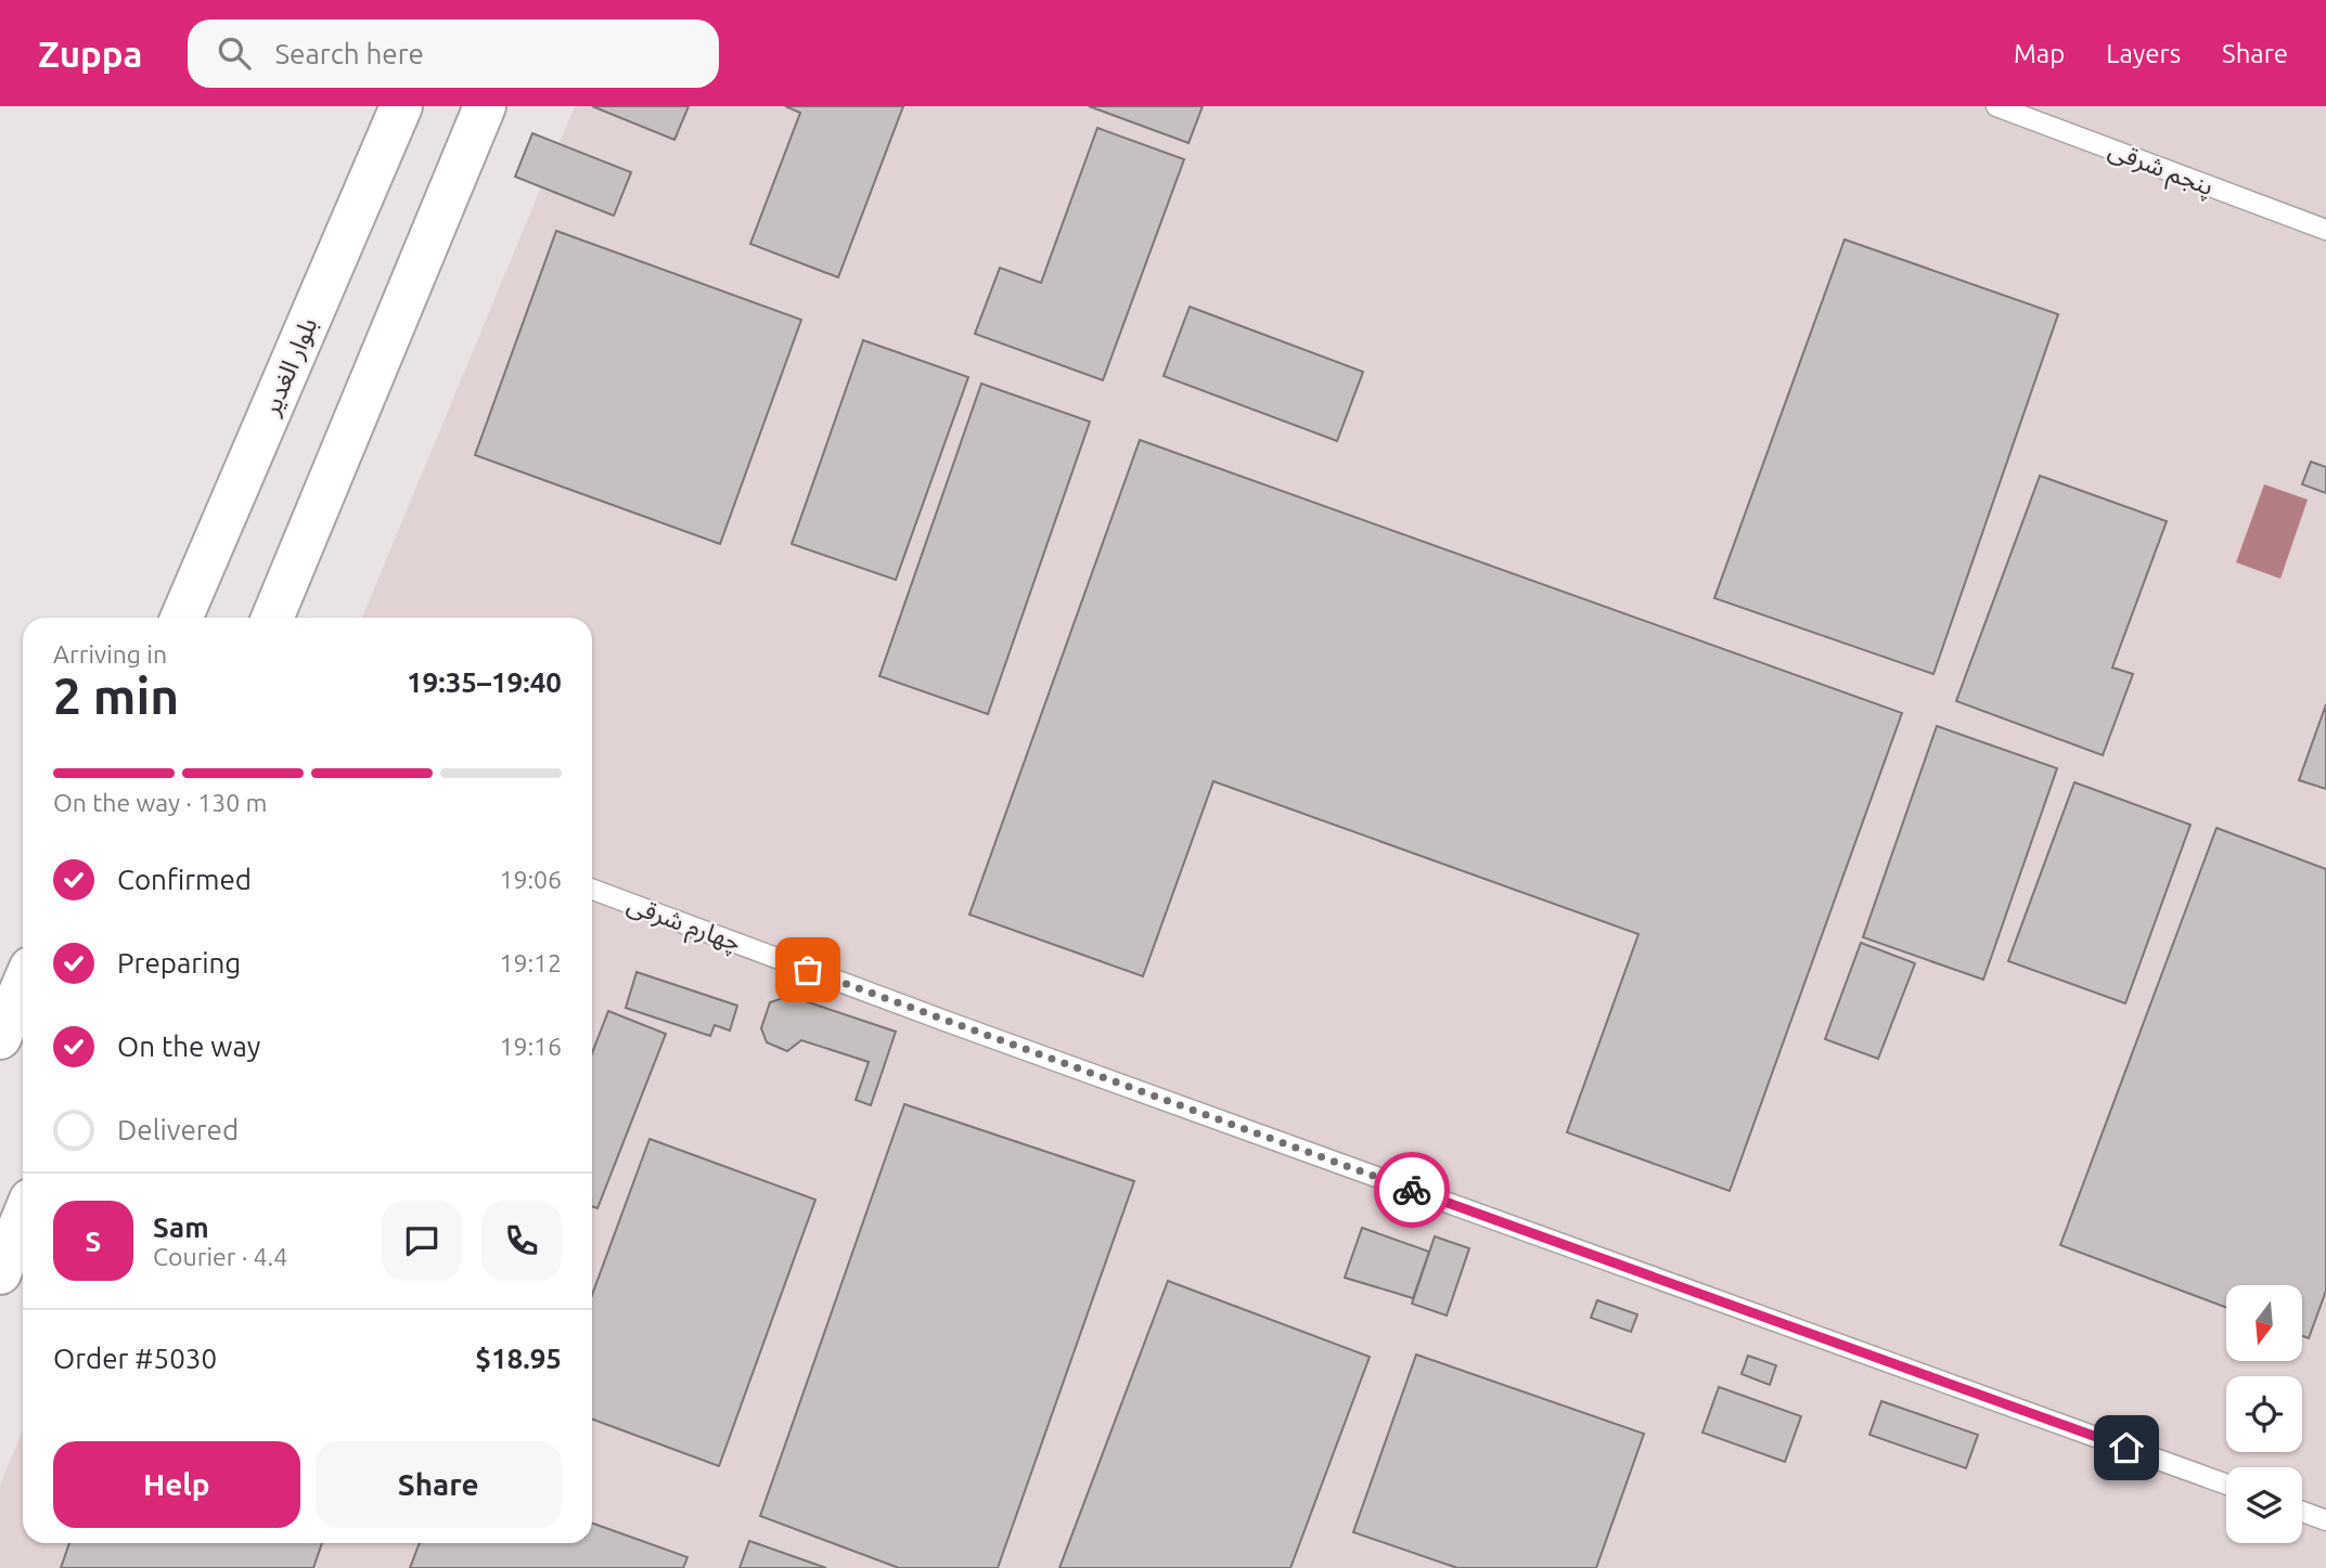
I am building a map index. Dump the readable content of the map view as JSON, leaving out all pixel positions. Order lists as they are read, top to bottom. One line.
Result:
{"streets":{"street":["بلوار الغدیر"],"lane":["پنجم شرقی","چهارم شرقی"]},"north":"bottom","page":{"header":"Zuppa","search":"Search here","nav":["Map","Layers","Share"],"heading":["2 min","Arriving in","19:35–19:40"],"panel":["Sam","Courier · 4.4","Order #5030","$18.95"],"bar":"On the way · 130 m","list":[["Confirmed","19:06"],["Preparing","19:12"],["On the way","19:16"],"Delivered"],"round":"S","buttons":["Help","Share"]}}
